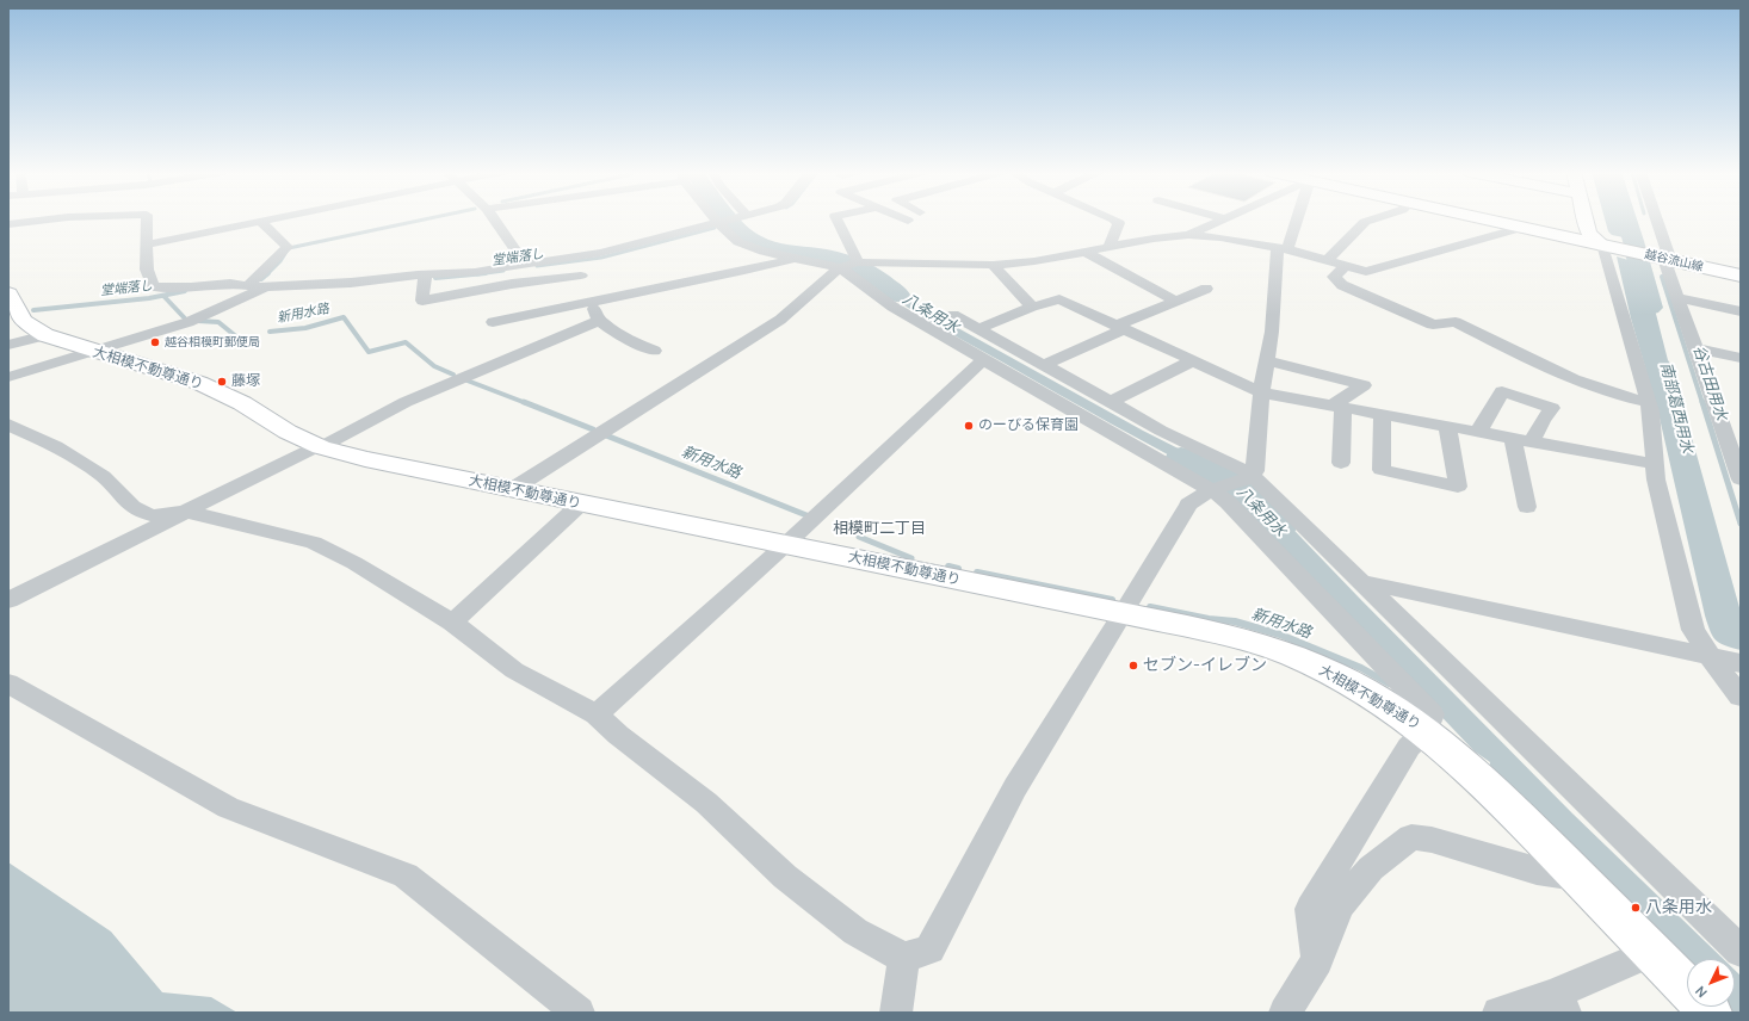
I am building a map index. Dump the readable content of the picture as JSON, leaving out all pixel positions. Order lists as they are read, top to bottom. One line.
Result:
{"streets":{"street":["越谷流山線","大相模不動尊通り"]},"districts":["相模町二丁目"],"water":["堂端落し","新用水路","八条用水","谷古田用水","南部葛西用水"],"places":["越谷相模町郵便局","藤塚","のーびる保育園","セブン-イレブン","八条用水"],"north":"bottom left"}
